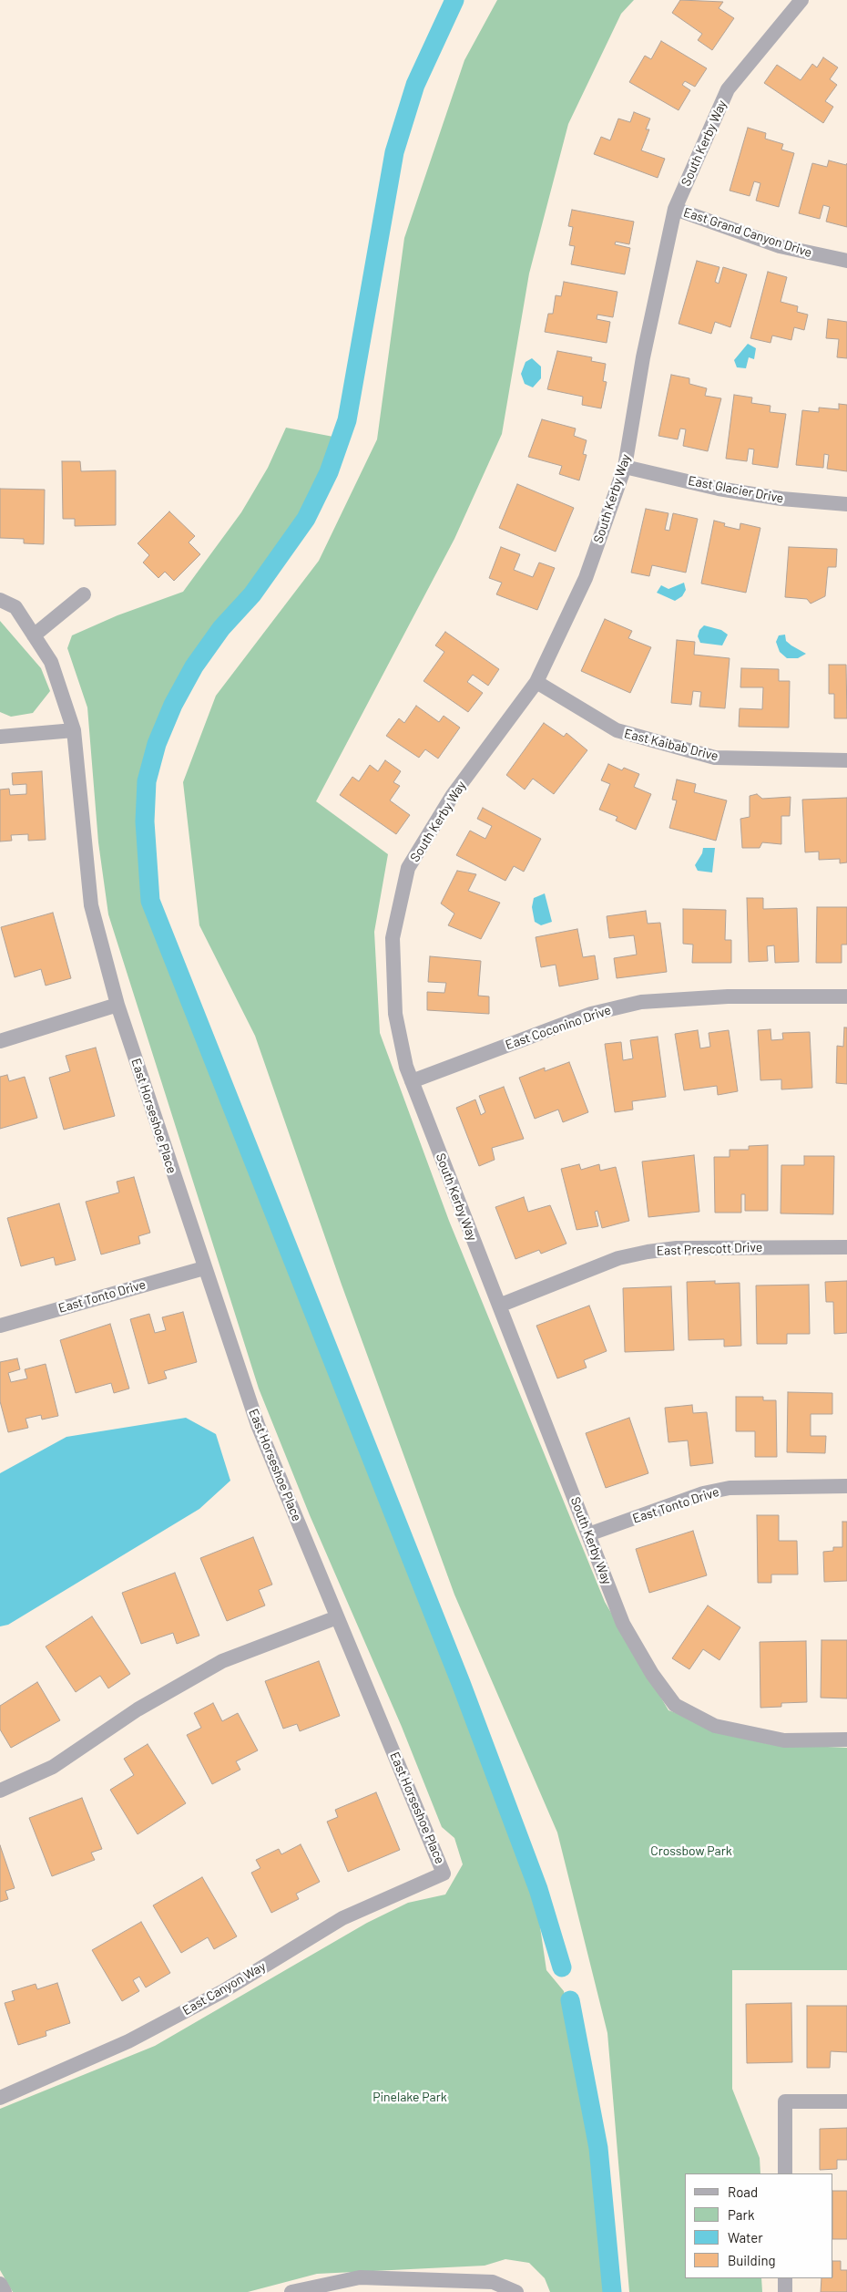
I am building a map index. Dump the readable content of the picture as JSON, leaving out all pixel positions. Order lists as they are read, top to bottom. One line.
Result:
{"streets":{"street":["South Kerby Way","East Grand Canyon Drive","East Glacier Drive","East Kaibab Drive","East Coconino Drive","East Horseshoe Place","East Prescott Drive","East Tonto Drive","East Canyon Way"]},"crossings":[["South Kerby Way","East Grand Canyon Drive"],["South Kerby Way","East Glacier Drive"],["South Kerby Way","East Kaibab Drive"],["South Kerby Way","East Coconino Drive"],["South Kerby Way","East Prescott Drive"],["South Kerby Way","East Tonto Drive"],["East Horseshoe Place","East Tonto Drive"],["East Horseshoe Place","East Canyon Way"]],"parks":["Crossbow Park","Pinelake Park"],"legend":["Road","Park","Water","Building"]}
